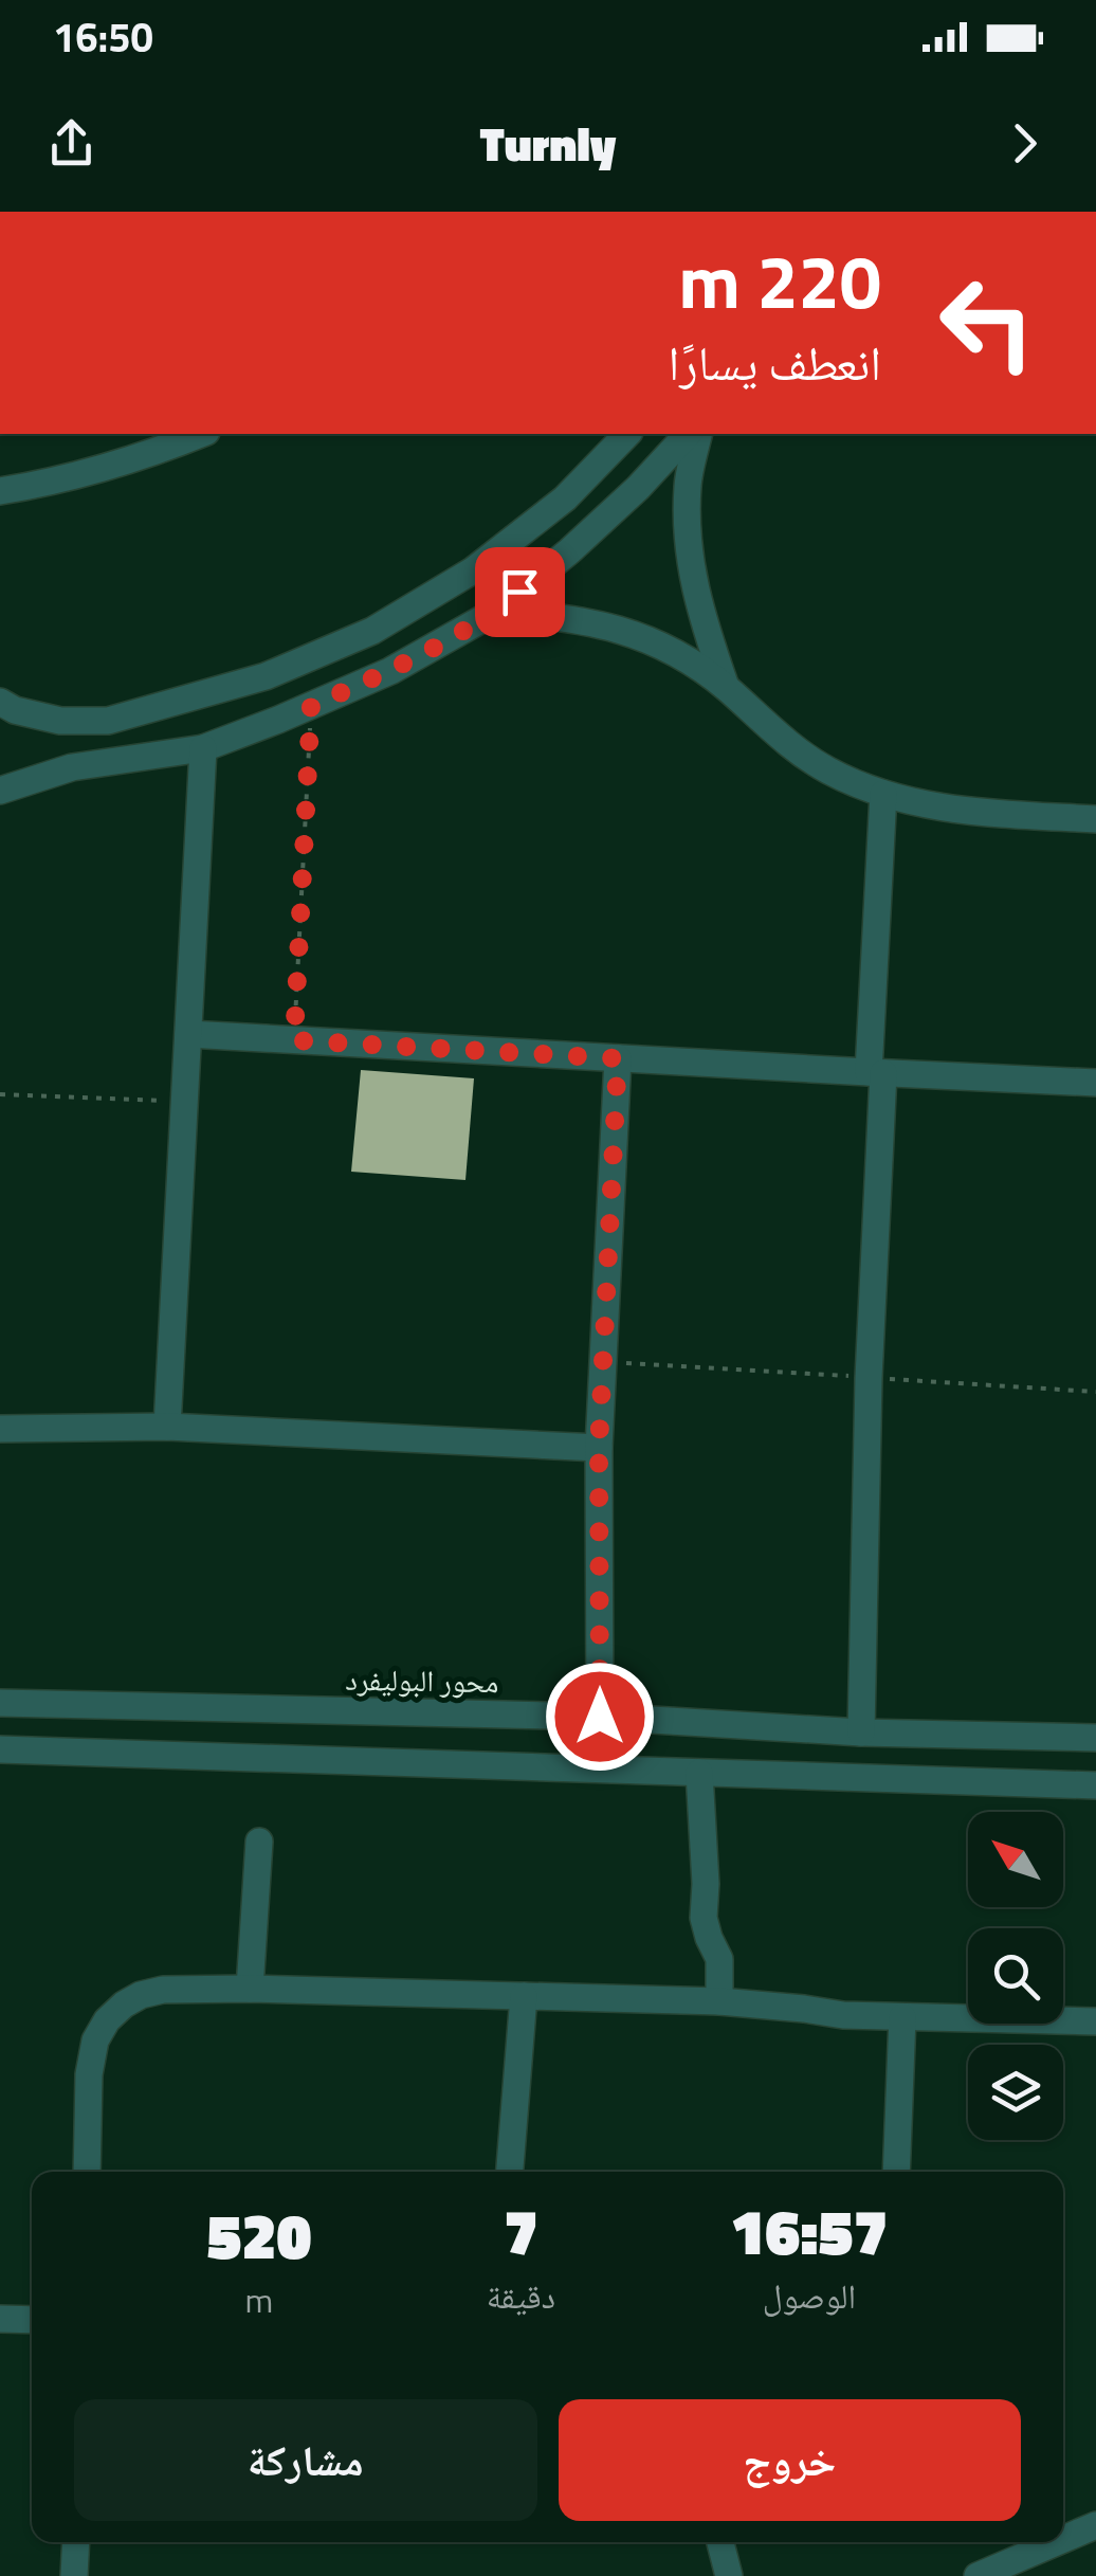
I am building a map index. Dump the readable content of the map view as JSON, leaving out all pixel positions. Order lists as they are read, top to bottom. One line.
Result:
{"streets":{"street":["محور البوليفرد"]},"north":"top left","page":{"status":"16:50","header":"Turnly","turn":["220 m","انعطف يسارًا"],"eta":["16:57","الوصول","7","دقيقة","520","m"],"buttons":["خروج","مشاركة"]}}
